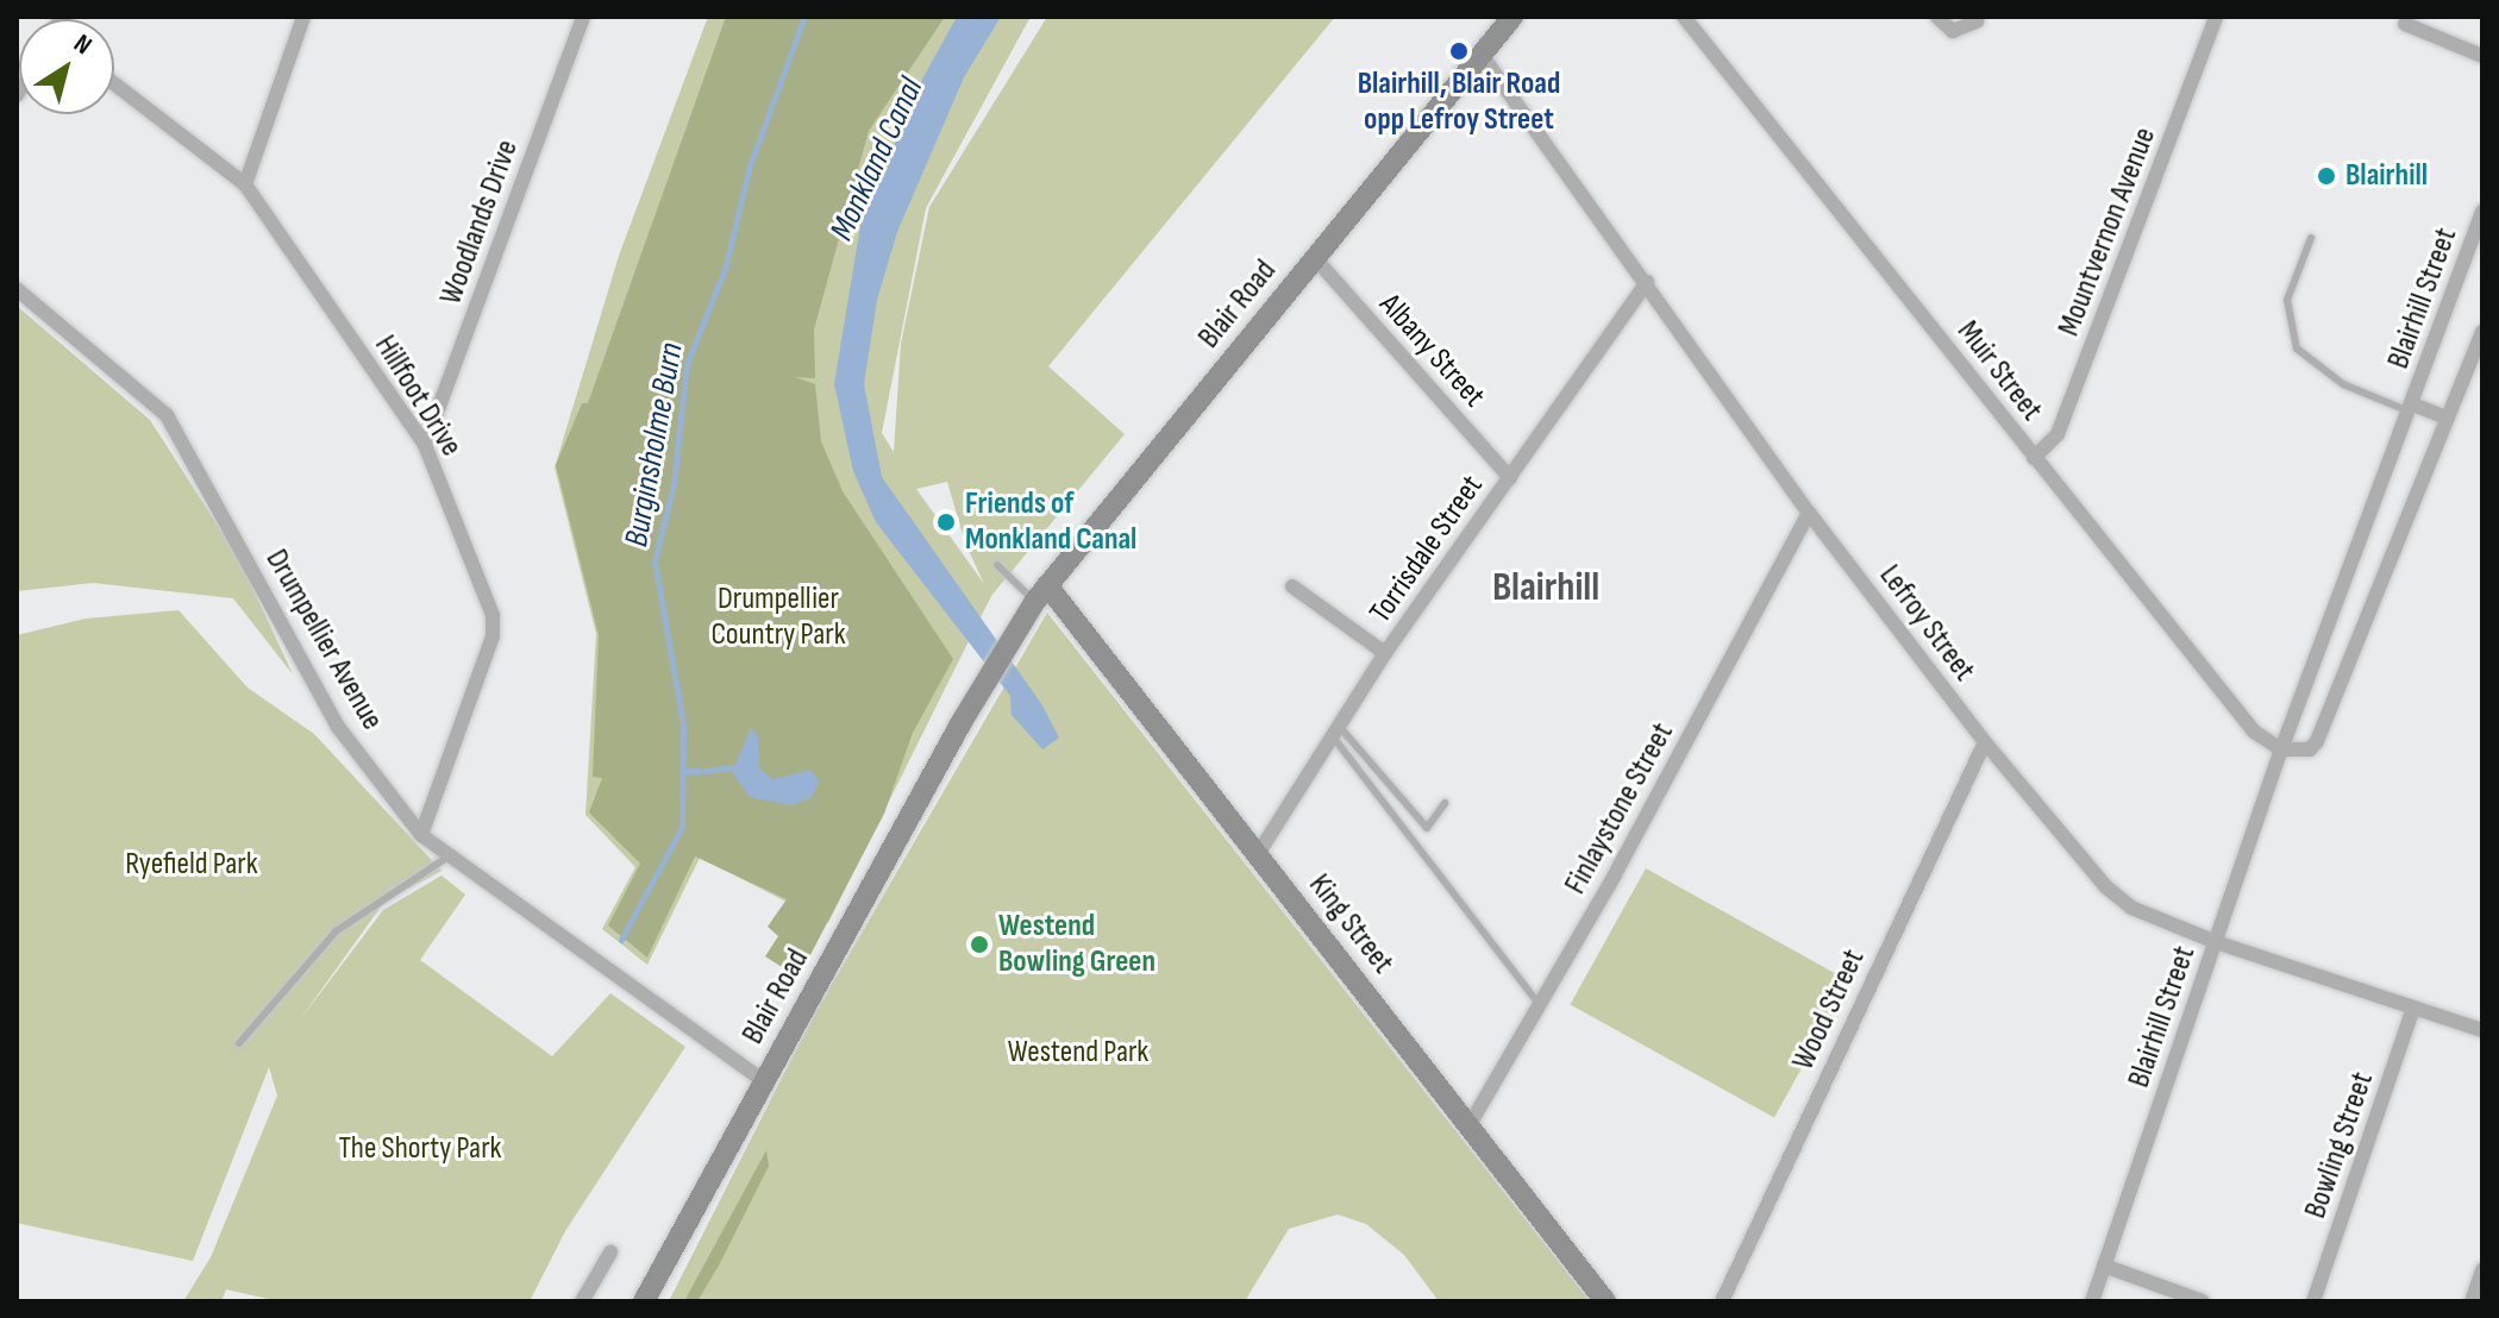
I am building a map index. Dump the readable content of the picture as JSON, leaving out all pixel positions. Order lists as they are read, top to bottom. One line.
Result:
{"streets":{"street":["Woodlands Drive","Mountvernon Avenue","Blairhill Street","Blair Road","Albany Street","Muir Street","Hillfoot Drive","Torrisdale Street","Lefroy Street","Drumpellier Avenue","Finlaystone Street","King Street","Wood Street","Bowling Street"]},"crossings":[["Woodlands Drive","Hillfoot Drive"],["Mountvernon Avenue","Muir Street"],["Blairhill Street","Muir Street"],["Blairhill Street","Lefroy Street"],["Blair Road","Albany Street"],["Blair Road","Lefroy Street"],["Blair Road","Drumpellier Avenue"],["Blair Road","King Street"],["Albany Street","Torrisdale Street"],["Hillfoot Drive","Drumpellier Avenue"],["Torrisdale Street","Lefroy Street"],["Torrisdale Street","King Street"],["Lefroy Street","Finlaystone Street"],["Lefroy Street","Wood Street"],["Lefroy Street","Bowling Street"],["Finlaystone Street","King Street"]],"districts":["Blairhill"],"water":["Monkland Canal","Burginsholme Burn"],"parks":["Drumpellier Country Park","Ryefield Park","Westend Park","The Shorty Park"],"places":["Blairhill, Blair Road opp Lefroy Street","Blairhill","Friends of Monkland Canal","Westend Bowling Green"],"north":"top right"}
